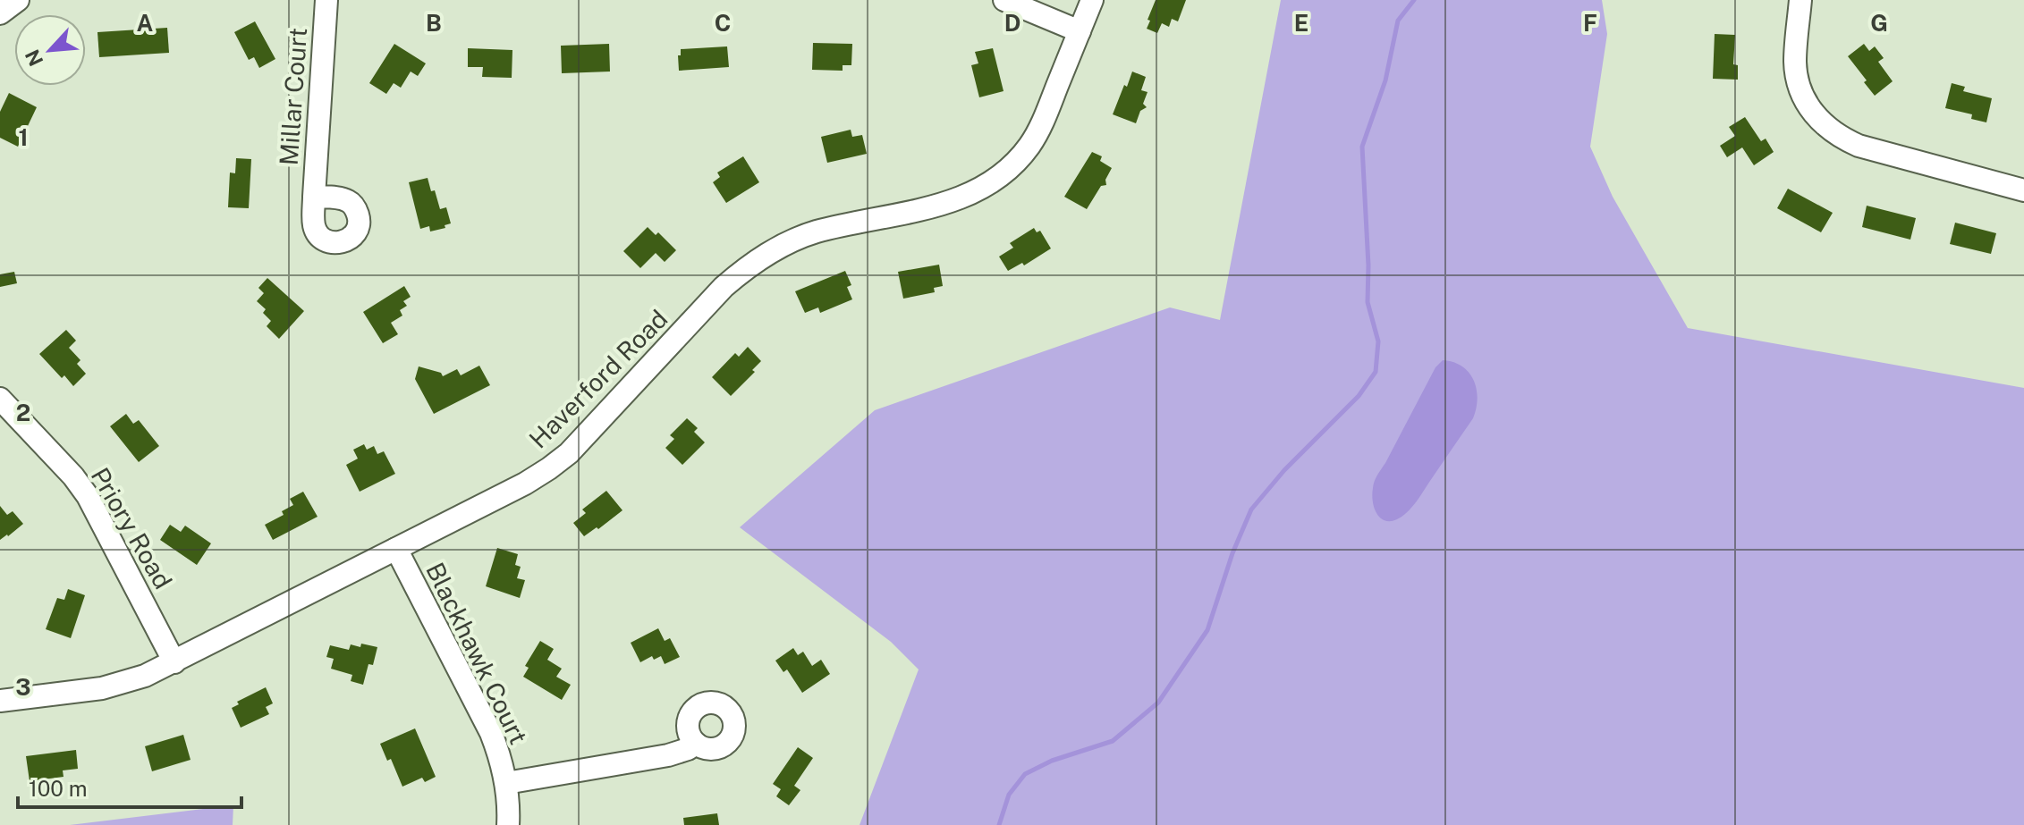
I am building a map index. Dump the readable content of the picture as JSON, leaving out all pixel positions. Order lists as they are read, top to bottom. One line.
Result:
{"streets":{"street":["Millar Court","Haverford Road","Priory Road","Blackhawk Court"]},"crossings":[["Haverford Road","Priory Road"],["Haverford Road","Blackhawk Court"]],"scale_bar":"100 m","north":"bottom left","grid":{"columns":["A","B","C","D","E","F","G"],"rows":["1","2","3"]}}
